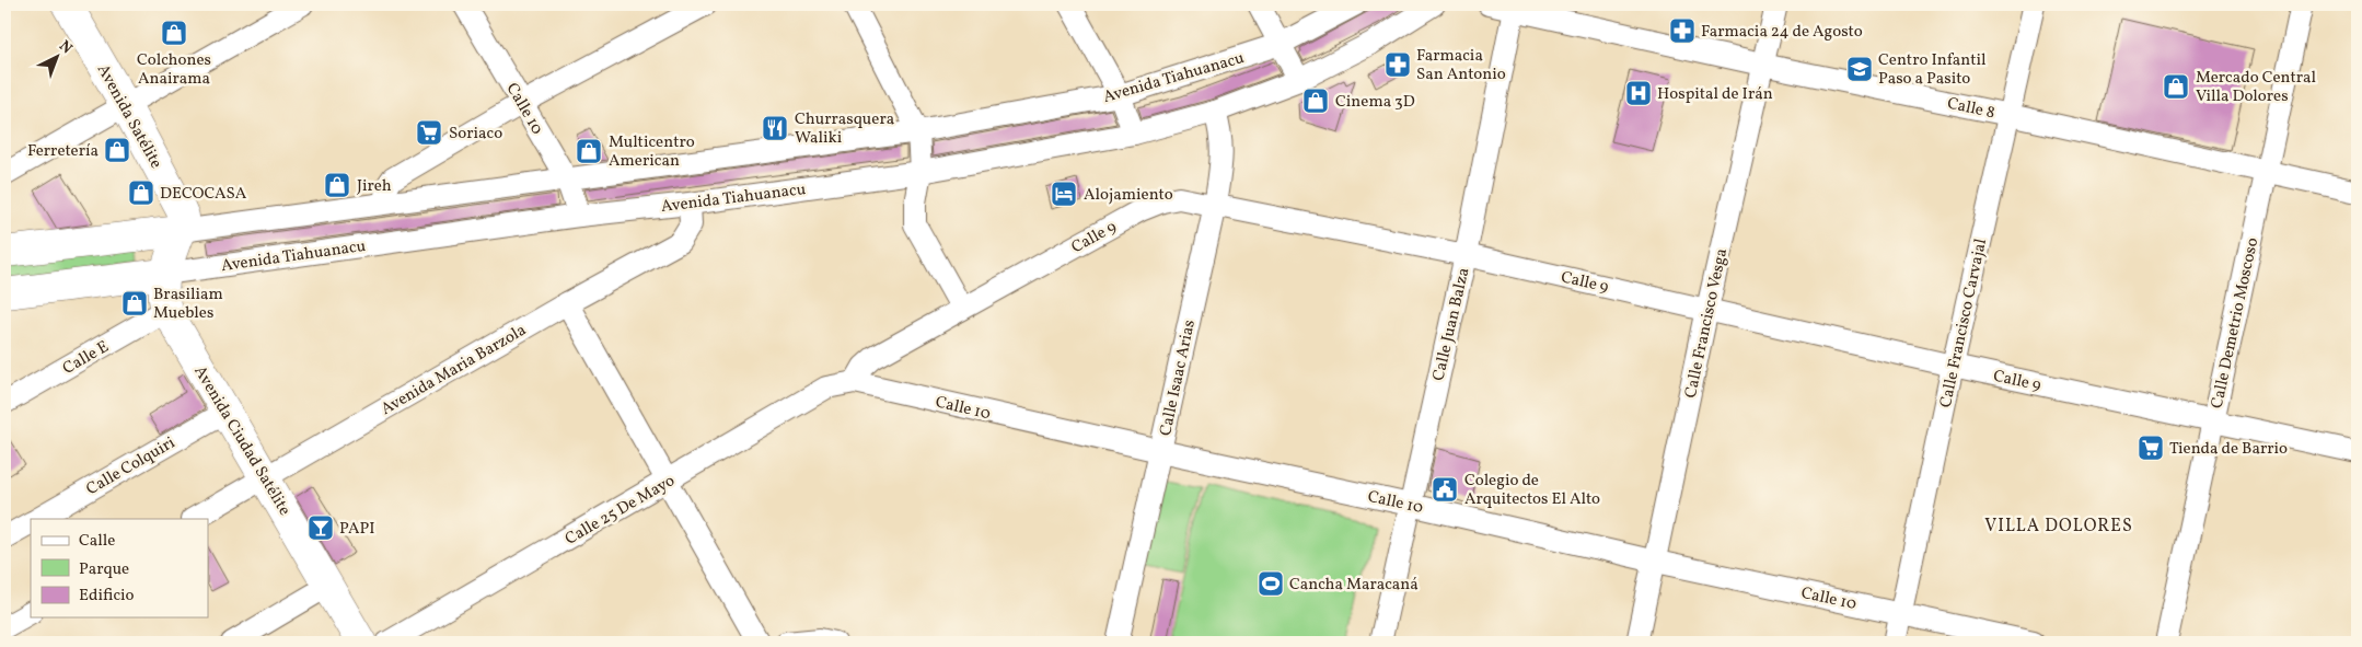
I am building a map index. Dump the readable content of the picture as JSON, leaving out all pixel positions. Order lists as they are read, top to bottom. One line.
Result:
{"streets":{"main road":["Avenida Tiahuanacu","Avenida Satélite","Avenida Ciudad Satélite"],"street":["Calle 8","Calle 10","Calle 9","Calle Francisco Vesga","Calle Francisco Carvajal","Calle Demetrio Moscoso","Calle Juan Balza","Calle E","Avenida Maria Barzola","Calle Isaac Arias","Calle Colquiri","Calle 25 De Mayo"]},"crossings":[["Avenida Tiahuanacu","Calle 10"],["Avenida Tiahuanacu","Avenida Satélite"],["Avenida Tiahuanacu","Avenida Maria Barzola"],["Avenida Tiahuanacu","Calle Isaac Arias"],["Avenida Tiahuanacu","Avenida Ciudad Satélite"],["Calle 8","Calle Francisco Vesga"],["Calle 8","Calle Francisco Carvajal"],["Calle 8","Calle Demetrio Moscoso"],["Calle 8","Calle Juan Balza"],["Calle 10","Calle 9"],["Calle 10","Calle Francisco Vesga"],["Calle 10","Calle Francisco Carvajal"],["Calle 10","Calle Juan Balza"],["Calle 10","Calle Isaac Arias"],["Calle 10","Calle 25 De Mayo"],["Avenida Satélite","Avenida Ciudad Satélite"],["Calle 9","Calle Francisco Vesga"],["Calle 9","Calle Francisco Carvajal"],["Calle 9","Calle Demetrio Moscoso"],["Calle 9","Calle Juan Balza"],["Calle 9","Calle Isaac Arias"],["Calle 9","Calle 25 De Mayo"],["Calle E","Avenida Ciudad Satélite"],["Avenida Maria Barzola","Avenida Ciudad Satélite"],["Avenida Ciudad Satélite","Calle Colquiri"]],"districts":["VILLA DOLORES"],"places":{"pharmacy":["Farmacia 24 de Agosto","Farmacia San Antonio"],"shop":["Colchones Anairama","Mercado Central Villa Dolores","Cinema 3D","Ferretería","Multicentro American","Jireh","DECOCASA","Brasiliam Muebles"],"school or university":["Centro Infantil Paso a Pasito"],"hospital":["Hospital de Irán"],"restaurant":["Churrasquera Waliki"],"supermarket":["Soriaco","Tienda de Barrio"],"hotel":["Alojamiento"],"public building":["Colegio de Arquitectos El Alto"],"bar":["PAPI"],"sports":["Cancha Maracaná"]},"legend":["Calle","Parque","Edificio"],"north":"top right"}
